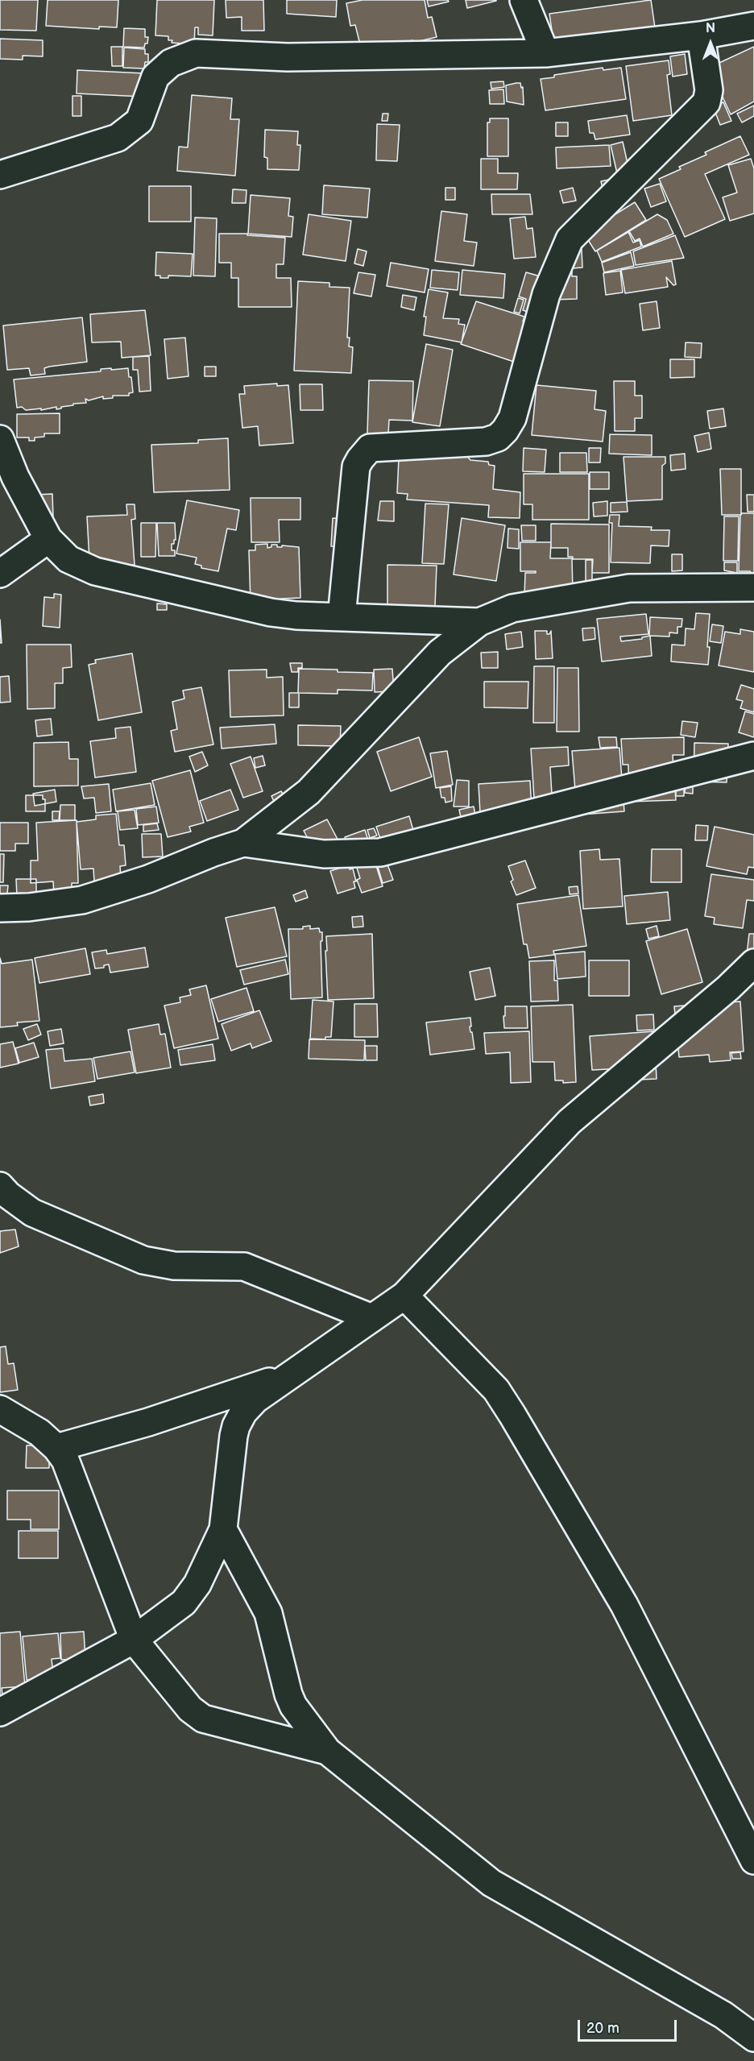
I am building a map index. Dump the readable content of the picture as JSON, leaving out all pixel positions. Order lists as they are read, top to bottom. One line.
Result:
{"scale_bar":"20 m","north":"top"}
